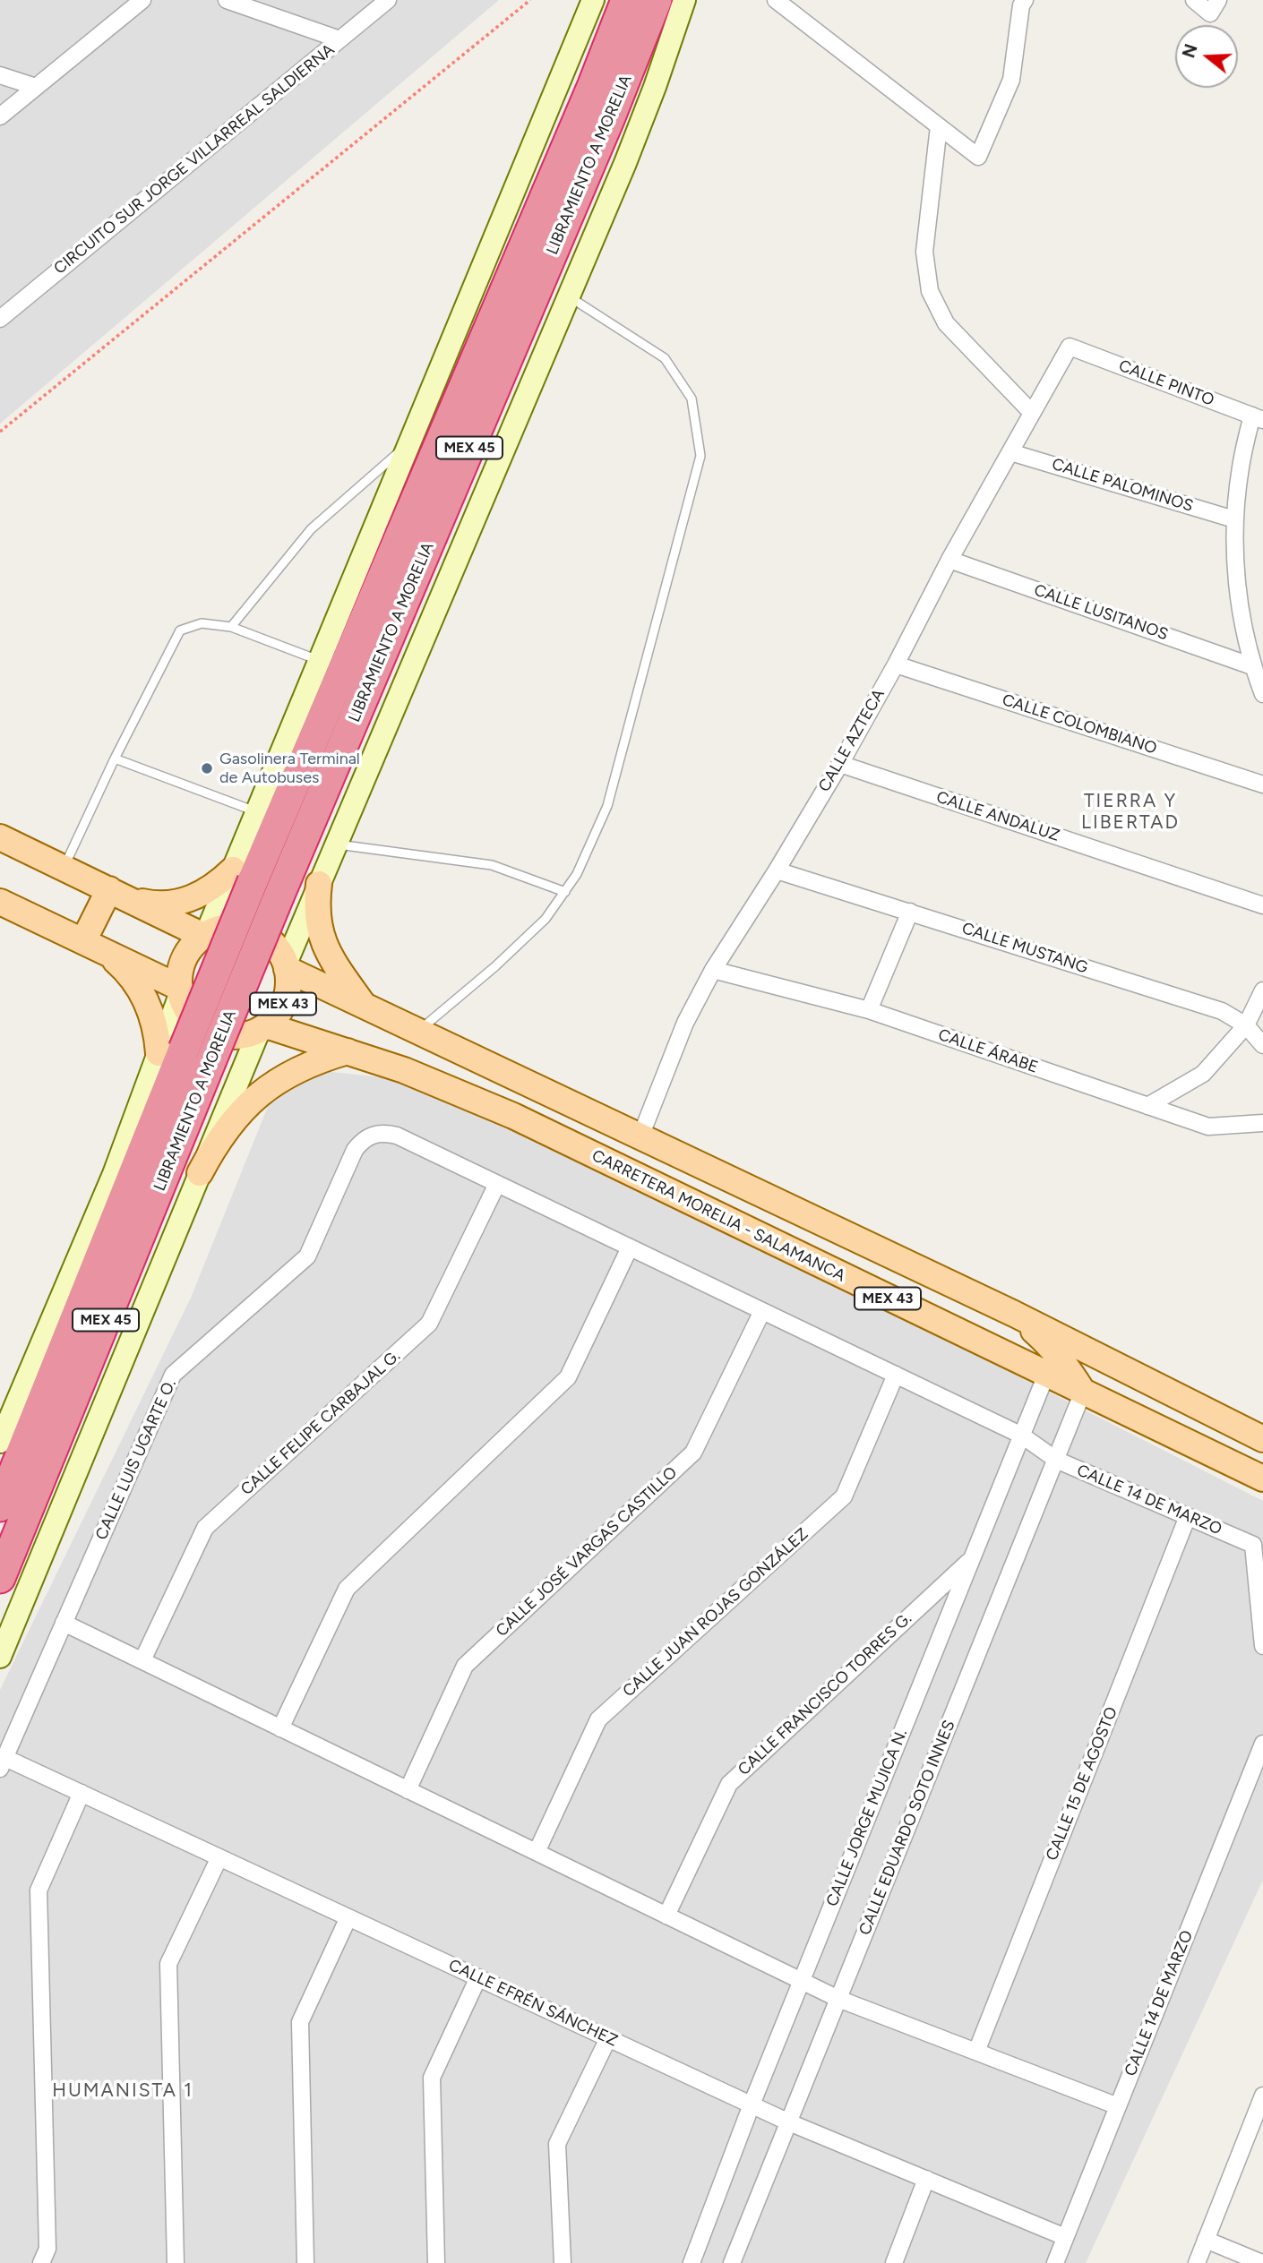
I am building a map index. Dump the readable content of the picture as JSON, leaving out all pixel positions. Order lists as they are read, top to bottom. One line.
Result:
{"streets":{"highway":["LIBRAMIENTO A MORELIA","MEX 45"],"main road":["MEX 43","CARRETERA MORELIA - SALAMANCA"],"street":["CIRCUITO SUR JORGE VILLARREAL SALDIERNA","CALLE PINTO","CALLE PALOMINOS","CALLE LUSITANOS","CALLE COLOMBIANO","CALLE AZTECA","CALLE ANDALUZ","CALLE MUSTANG","CALLE ÁRABE","CALLE FELIPE CARBAJAL G.","CALLE LUIS UGARTE O.","CALLE 14 DE MARZO","CALLE JOSÉ VARGAS CASTILLO","CALLE JUAN ROJAS GONZÁLEZ","CALLE FRANCISCO TORRES G.","CALLE 15 DE AGOSTO","CALLE JORGE MUJICA N.","CALLE EDUARDO SOTO INNES","CALLE EFRÉN SÁNCHEZ"]},"crossings":[["CALLE PINTO","CALLE AZTECA"],["CALLE PALOMINOS","CALLE AZTECA"],["CALLE LUSITANOS","CALLE AZTECA"],["CALLE COLOMBIANO","CALLE AZTECA"],["CALLE AZTECA","CALLE ANDALUZ"],["CALLE AZTECA","CALLE MUSTANG"],["CALLE AZTECA","MEX 43"],["CALLE AZTECA","CALLE ÁRABE"],["MEX 43","CARRETERA MORELIA - SALAMANCA"],["CARRETERA MORELIA - SALAMANCA","CALLE JORGE MUJICA N."],["CARRETERA MORELIA - SALAMANCA","CALLE EDUARDO SOTO INNES"],["CALLE FELIPE CARBAJAL G.","CALLE 14 DE MARZO"],["CALLE LUIS UGARTE O.","CALLE 14 DE MARZO"],["CALLE LUIS UGARTE O.","CALLE EFRÉN SÁNCHEZ"],["CALLE 14 DE MARZO","CALLE JOSÉ VARGAS CASTILLO"],["CALLE 14 DE MARZO","CALLE JUAN ROJAS GONZÁLEZ"],["CALLE 14 DE MARZO","CALLE 15 DE AGOSTO"],["CALLE 14 DE MARZO","CALLE JORGE MUJICA N."],["CALLE 14 DE MARZO","CALLE EDUARDO SOTO INNES"],["CALLE 14 DE MARZO","CALLE EFRÉN SÁNCHEZ"],["CALLE FRANCISCO TORRES G.","CALLE JORGE MUJICA N."],["CALLE JORGE MUJICA N.","CALLE EFRÉN SÁNCHEZ"],["CALLE EDUARDO SOTO INNES","CALLE EFRÉN SÁNCHEZ"]],"districts":["TIERRA Y LIBERTAD","HUMANISTA 1"],"places":["Gasolinera Terminal de Autobuses"],"north":"left"}
